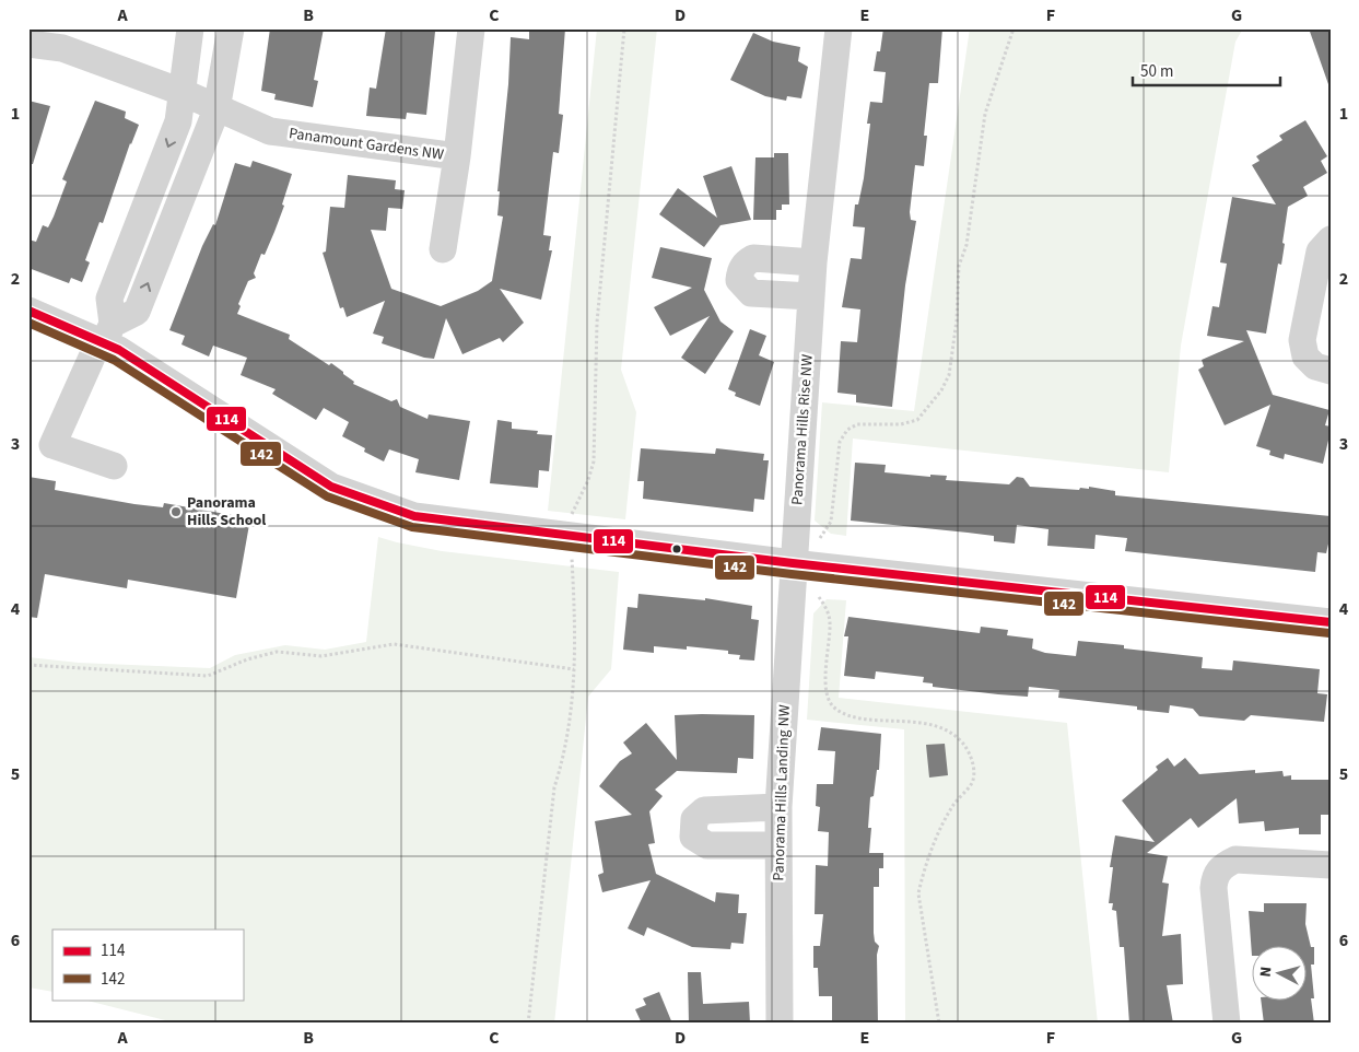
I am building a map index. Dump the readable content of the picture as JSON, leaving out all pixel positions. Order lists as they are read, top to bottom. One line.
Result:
{"streets":{"street":["Panamount Gardens NW","Panorama Hills Rise NW","Panorama Hills Landing NW"]},"crossings":[["Panorama Hills Rise NW","Panorama Hills Landing NW"]],"places":["Panorama Hills School"],"lines":["transit line 114","transit line 142"],"legend":["114","142"],"scale_bar":"50 m","north":"left","grid":{"columns":["A","B","C","D","E","F","G"],"rows":["1","2","3","4","5","6"]}}
